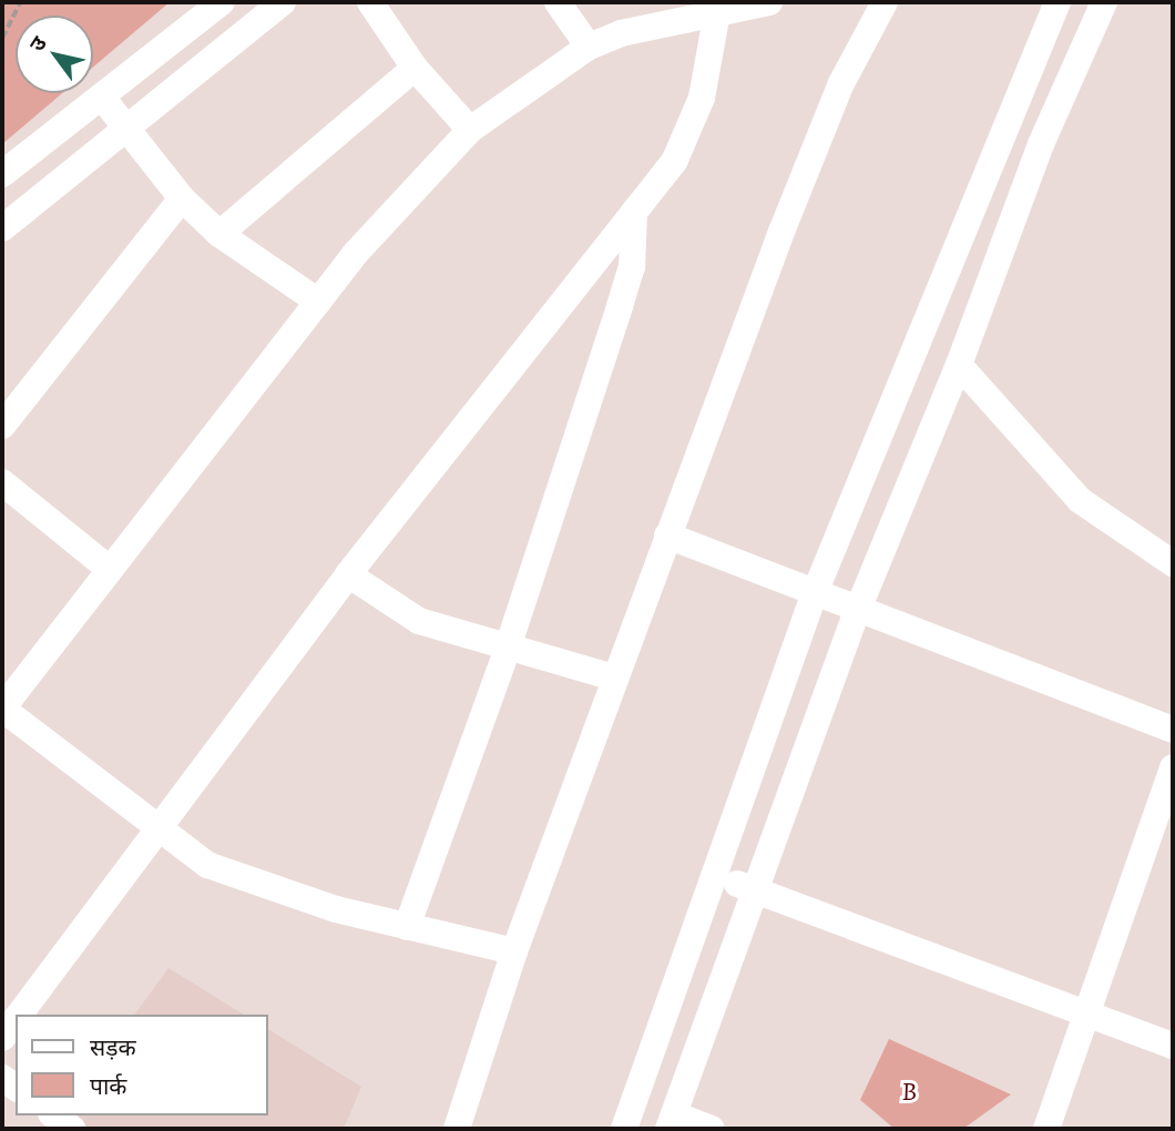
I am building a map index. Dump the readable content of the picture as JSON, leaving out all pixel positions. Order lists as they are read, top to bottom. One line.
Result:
{"parks":["B"],"legend":["सड़क","पार्क"],"north":"top left"}
